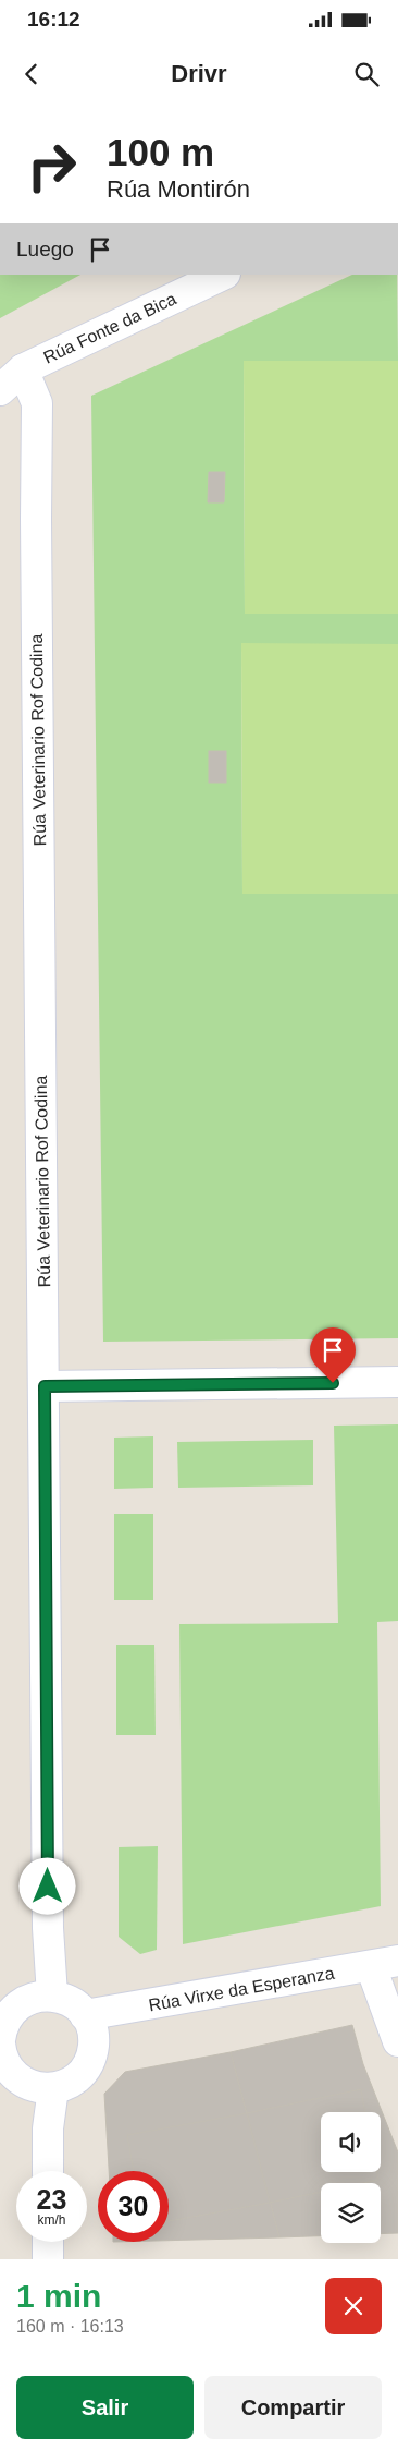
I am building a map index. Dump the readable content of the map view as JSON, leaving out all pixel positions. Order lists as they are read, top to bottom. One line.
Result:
{"streets":{"street":["Rúa Fonte da Bica","Rúa Veterinario Rof Codina","Rúa Virxe da Esperanza"]},"crossings":[["Rúa Fonte da Bica","Rúa Veterinario Rof Codina"],["Rúa Veterinario Rof Codina","Rúa Virxe da Esperanza"]],"page":{"status":"16:12","header":"Drivr","turn":["100 m","Rúa Montirón"],"then":"Luego","speed":"23 km/h","limit":"30","heading":["1 min","160 m · 16:13"],"buttons":["Salir","Compartir"]}}
